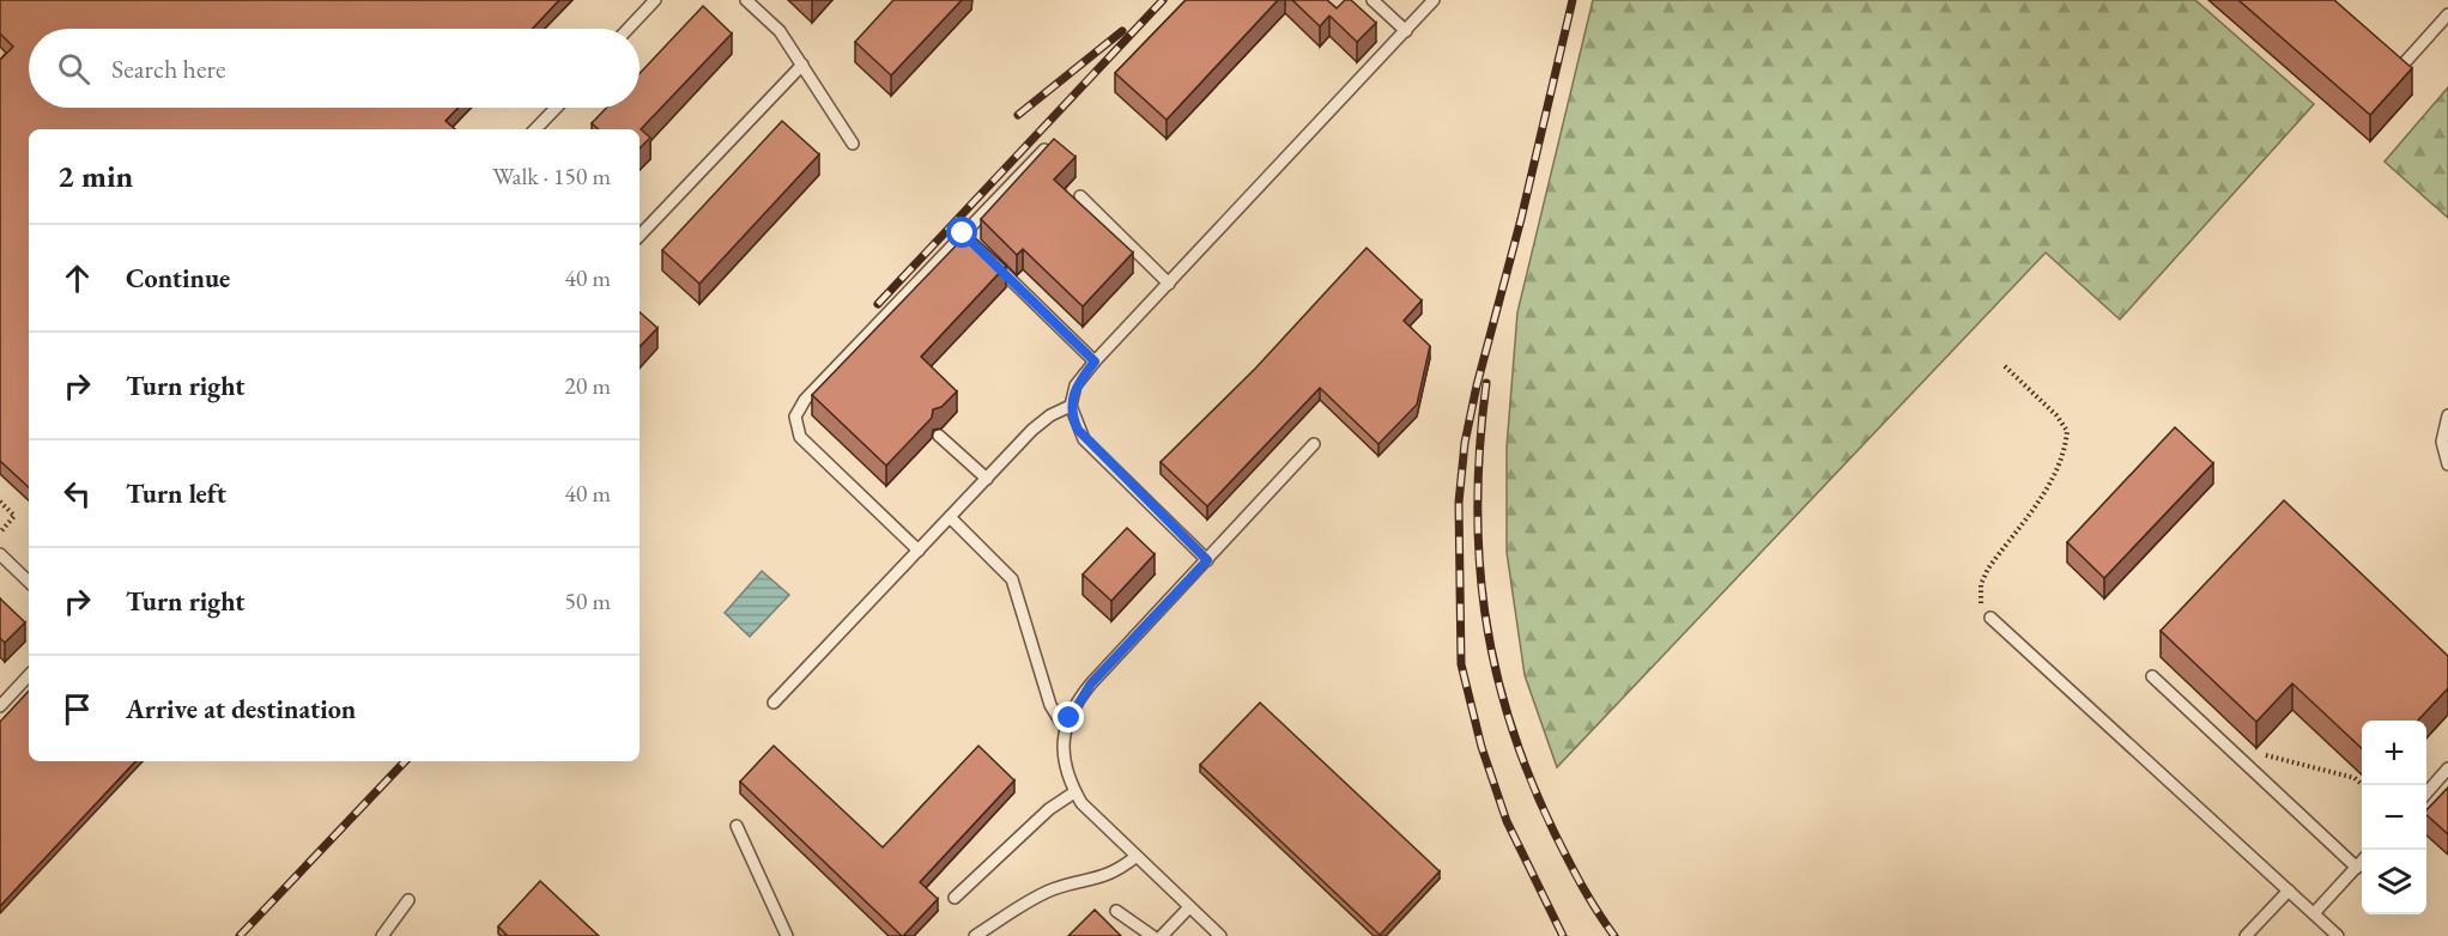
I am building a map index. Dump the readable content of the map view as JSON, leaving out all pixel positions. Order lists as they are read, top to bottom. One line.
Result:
{"page":{"search":"Search here","heading":["2 min","Walk · 150 m"],"list":[["Continue","40 m"],["Turn right","20 m"],["Turn left","40 m"],["Turn right","50 m"],"Arrive at destination"],"map_buttons":["+","−"]}}
